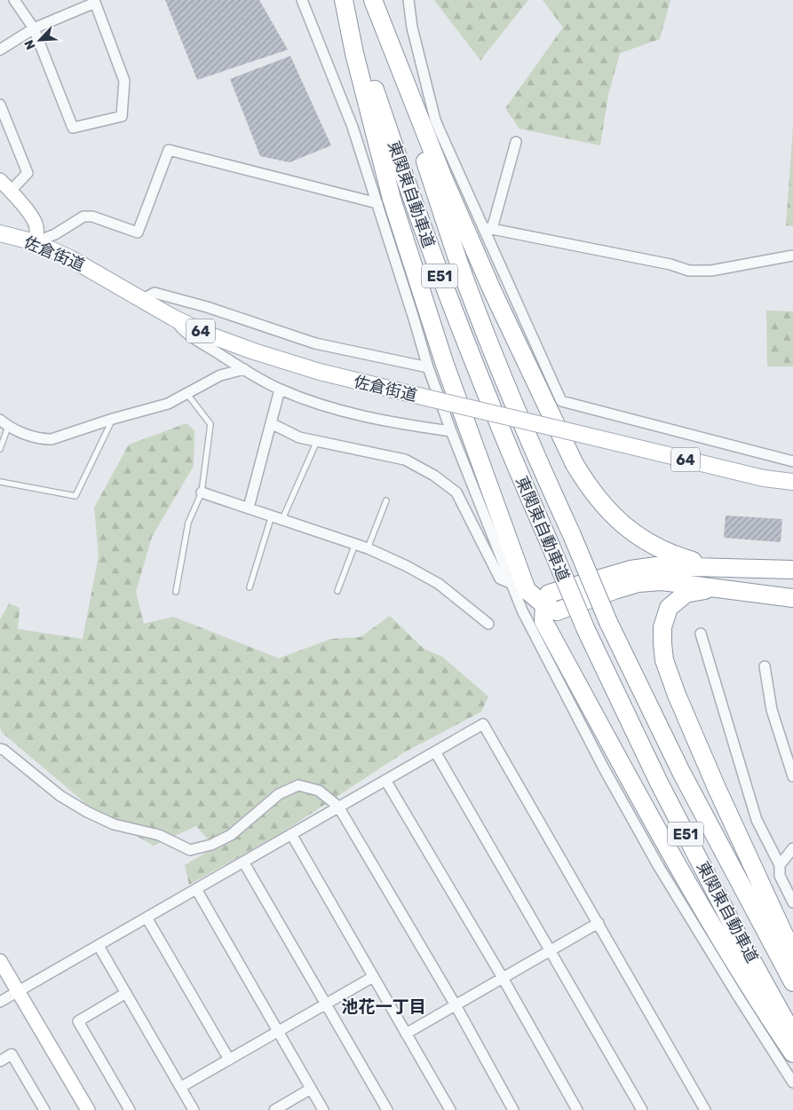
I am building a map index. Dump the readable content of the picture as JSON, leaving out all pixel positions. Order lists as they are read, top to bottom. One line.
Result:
{"streets":{"highway":["東関東自動車道","E51"],"main road":["佐倉街道","64"]},"districts":["池花一丁目"],"north":"bottom left"}
